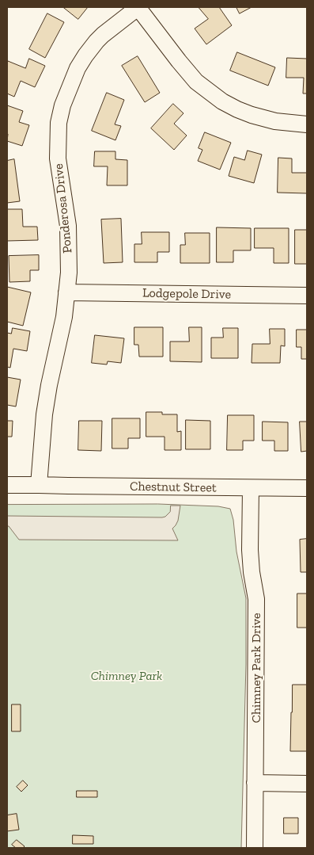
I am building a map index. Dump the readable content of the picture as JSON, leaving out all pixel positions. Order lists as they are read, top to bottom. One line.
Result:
{"streets":{"street":["Ponderosa Drive","Lodgepole Drive","Chestnut Street","Chimney Park Drive"]},"crossings":[["Ponderosa Drive","Lodgepole Drive"],["Ponderosa Drive","Chestnut Street"],["Chestnut Street","Chimney Park Drive"]],"parks":["Chimney Park"]}
